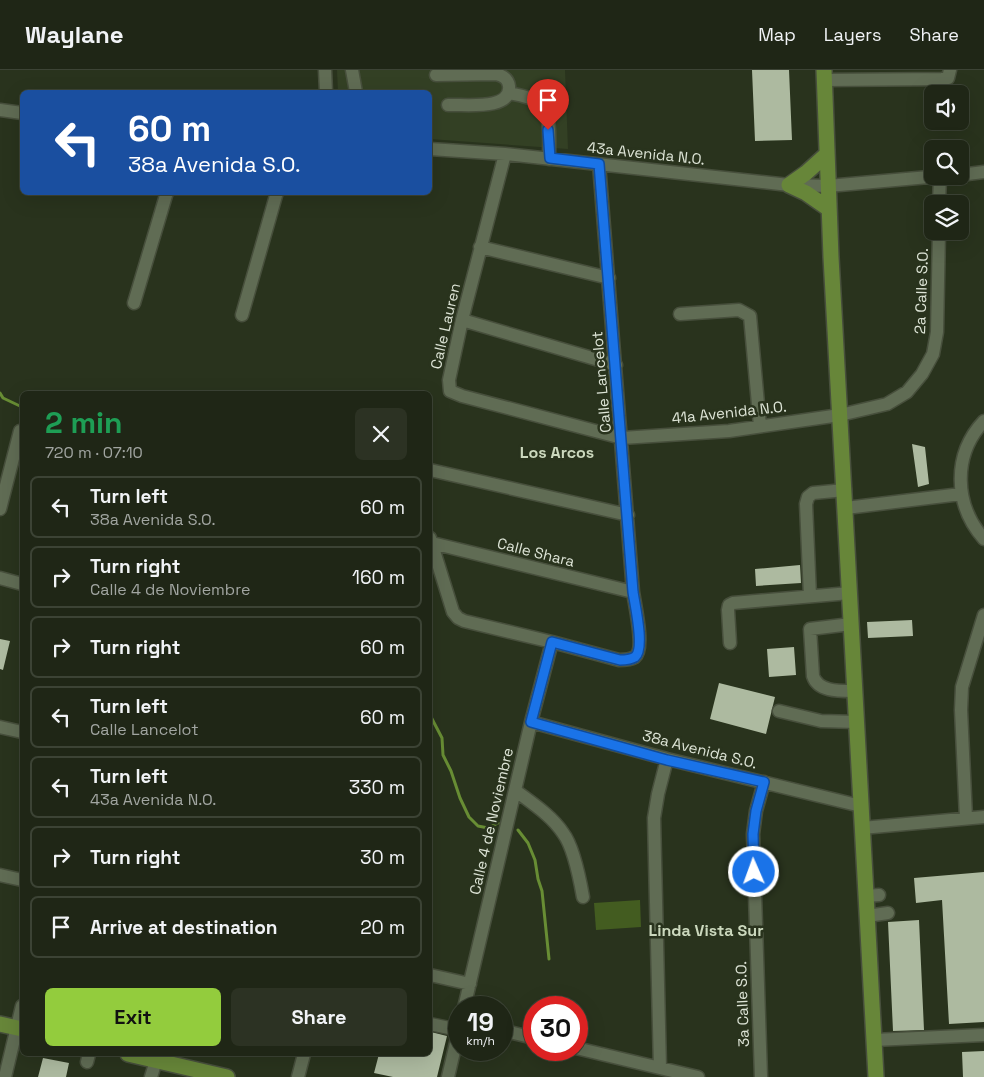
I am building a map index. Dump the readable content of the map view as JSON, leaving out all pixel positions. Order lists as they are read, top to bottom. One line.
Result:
{"streets":{"street":["43a Avenida N.O.","2a Calle S.O.","Calle Lauren","Calle Lancelot","41a Avenida N.O.","Calle Shara","38a Avenida S.O.","Calle 4 de Noviembre","3a Calle S.O."]},"crossings":[["43a Avenida N.O.","Calle Lauren"],["43a Avenida N.O.","Calle Lancelot"],["2a Calle S.O.","41a Avenida N.O."],["Calle Lauren","Calle Lancelot"],["Calle Lauren","41a Avenida N.O."],["Calle Lancelot","41a Avenida N.O."],["Calle Lancelot","Calle Shara"],["Calle Lancelot","Calle 4 de Noviembre"],["38a Avenida S.O.","Calle 4 de Noviembre"],["38a Avenida S.O.","3a Calle S.O."]],"districts":["Los Arcos","Linda Vista Sur"],"page":{"header":"Waylane","nav":["Map","Layers","Share"],"turn":["60 m","38a Avenida S.O."],"heading":["2 min","720 m · 07:10"],"list":[{"name":"Turn left","note":"38a Avenida S.O.","value":"60 m"},{"name":"Turn right","note":"Calle 4 de Noviembre","value":"160 m"},{"name":"Turn right","value":"60 m"},{"name":"Turn left","note":"Calle Lancelot","value":"60 m"},{"name":"Turn left","note":"43a Avenida N.O.","value":"330 m"},{"name":"Turn right","value":"30 m"},{"name":"Arrive at destination","value":"20 m"}],"buttons":["Exit","Share"],"speed":"19 km/h","limit":"30"}}
